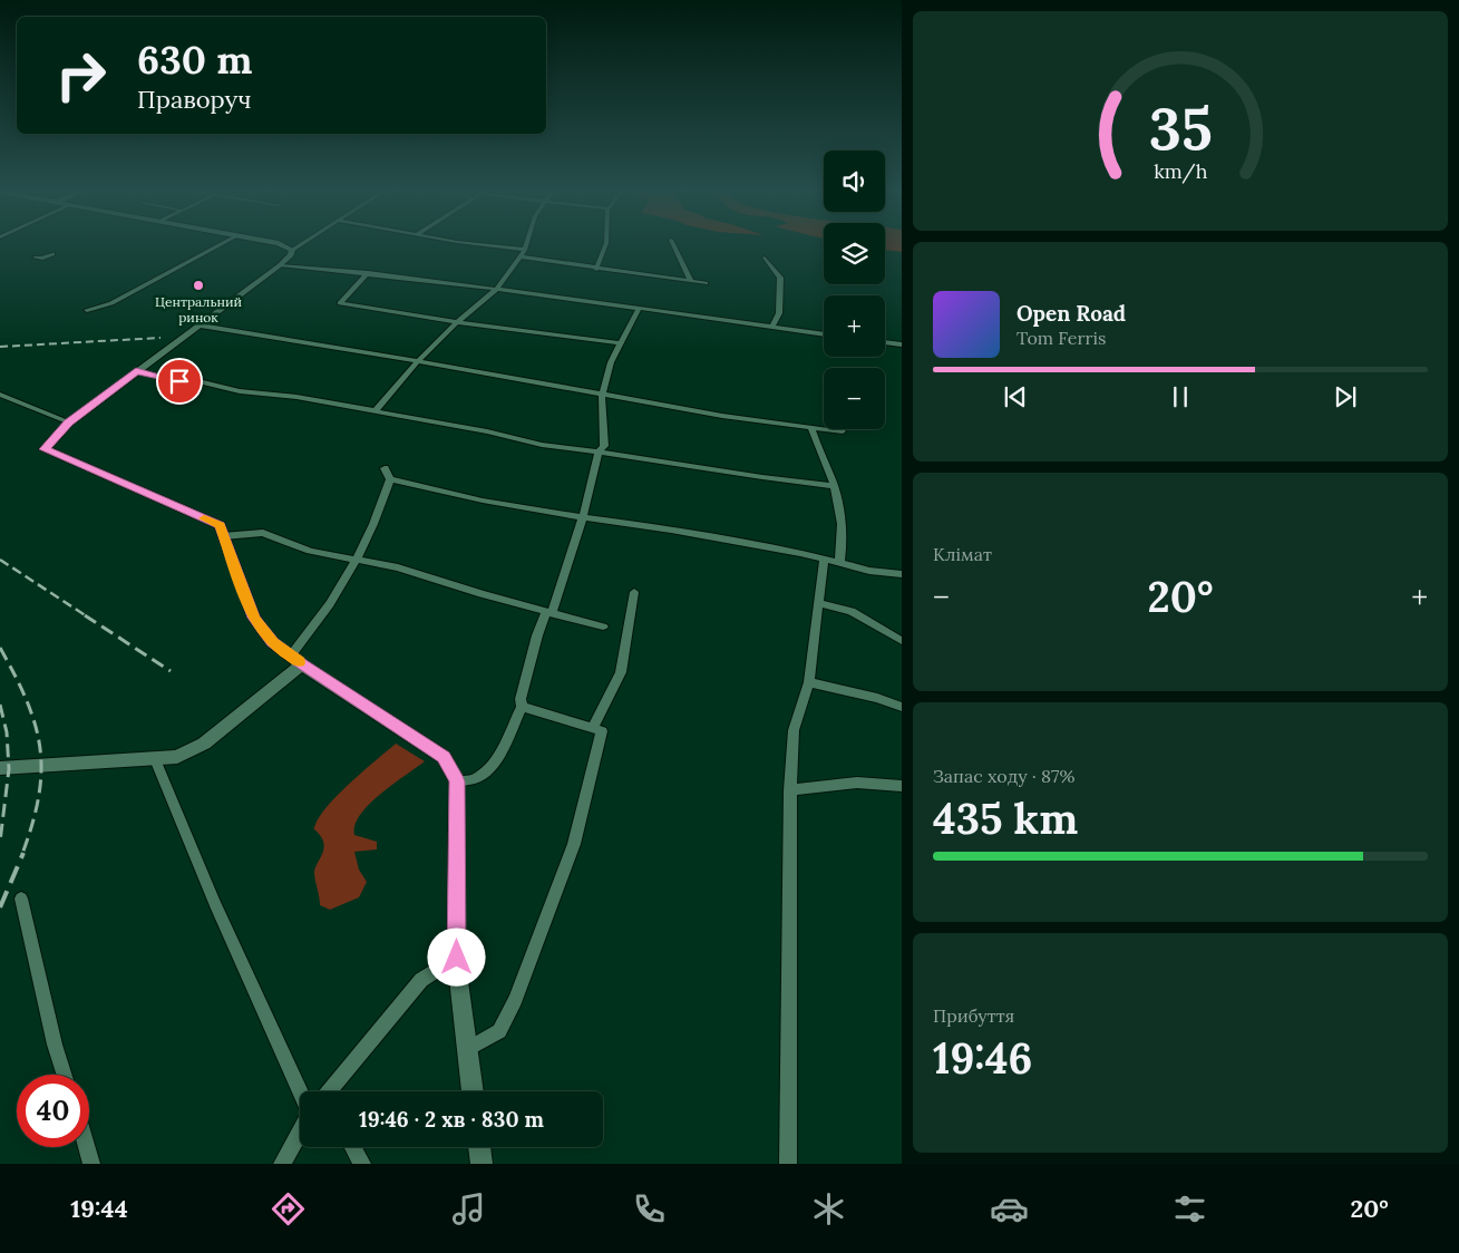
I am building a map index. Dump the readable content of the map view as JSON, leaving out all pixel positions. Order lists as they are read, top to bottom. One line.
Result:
{"places":["Центральний ринок"],"page":{"turn":["630 m","Праворуч"],"map_buttons":["+","−"],"song":["Open Road","Tom Ferris"],"tile":["Клімат",["Запас ходу · 87%","435 km"],["Прибуття","19:46"]],"heat":["−","20°","+"],"limit":"40","trip":"19:46 · 2 хв · 830 m","tabs":["19:44","20°"],"gauge":["35","km/h"]}}
